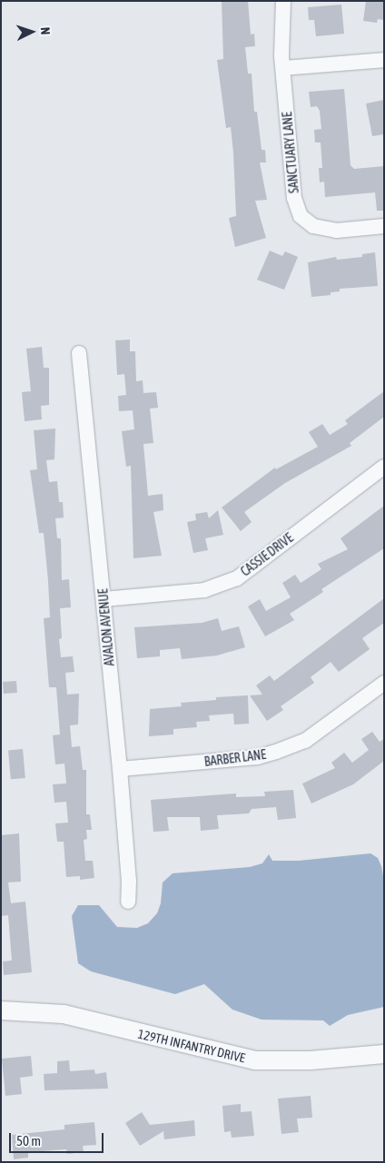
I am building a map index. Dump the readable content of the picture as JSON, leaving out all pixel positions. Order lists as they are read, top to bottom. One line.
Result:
{"streets":{"street":["SANCTUARY LANE","CASSIE DRIVE","AVALON AVENUE","BARBER LANE","129TH INFANTRY DRIVE"]},"crossings":[["CASSIE DRIVE","AVALON AVENUE"],["AVALON AVENUE","BARBER LANE"]],"scale_bar":"50 m","north":"right"}
